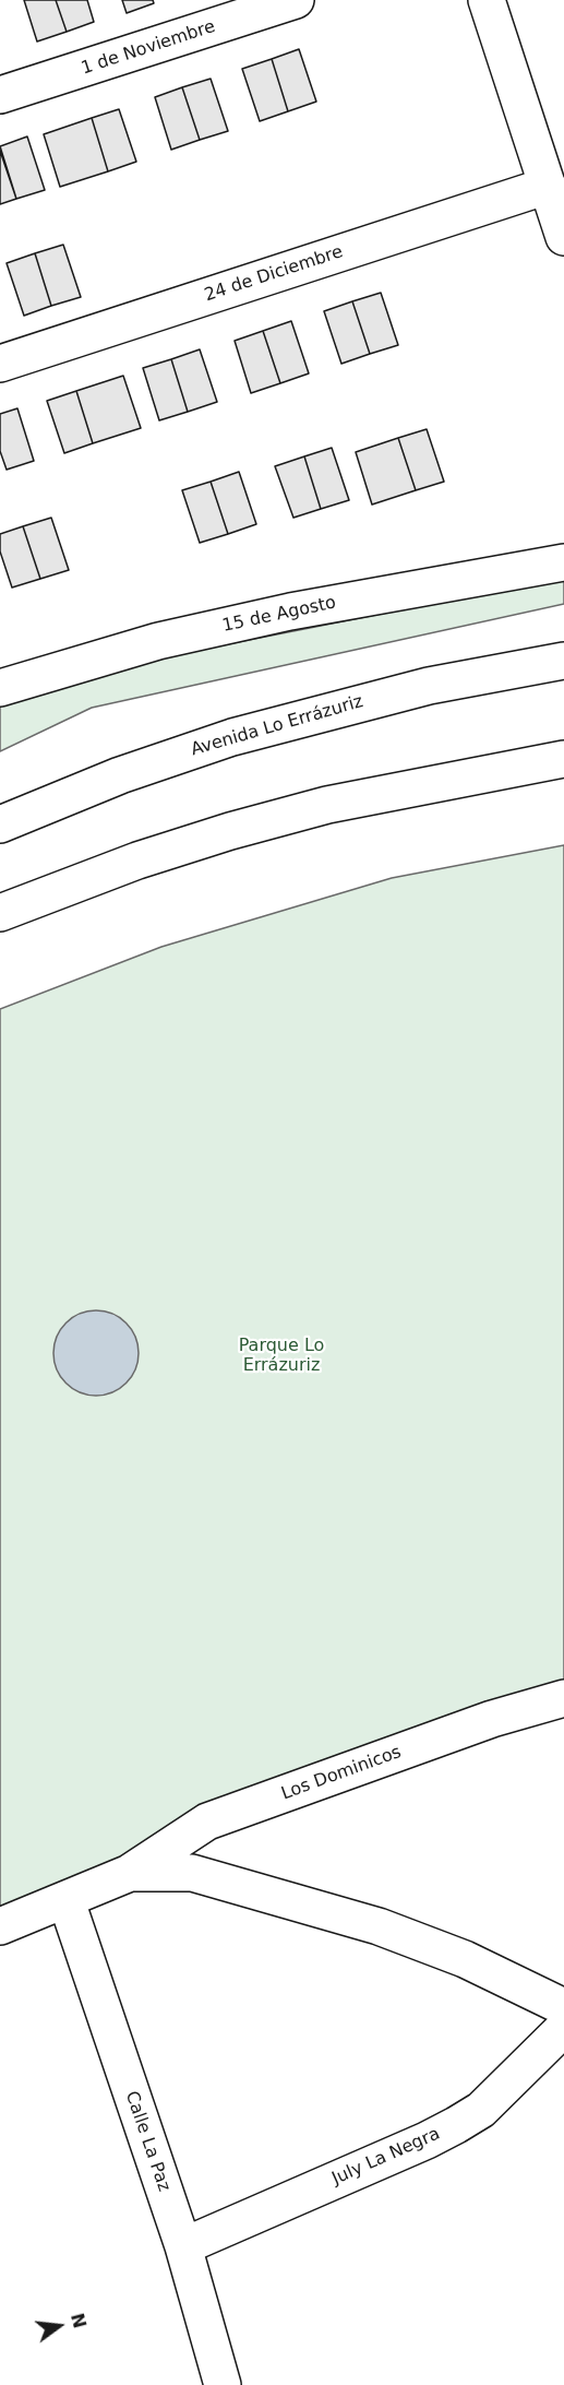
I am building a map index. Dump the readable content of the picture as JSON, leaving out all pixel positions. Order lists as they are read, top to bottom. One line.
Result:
{"streets":{"street":["1 de Noviembre","24 de Diciembre","15 de Agosto","Avenida Lo Errázuriz","Los Dominicos","Calle La Paz","July La Negra"]},"crossings":[["Los Dominicos","Calle La Paz"],["Calle La Paz","July La Negra"]],"parks":["Parque Lo Errázuriz"],"north":"right"}
